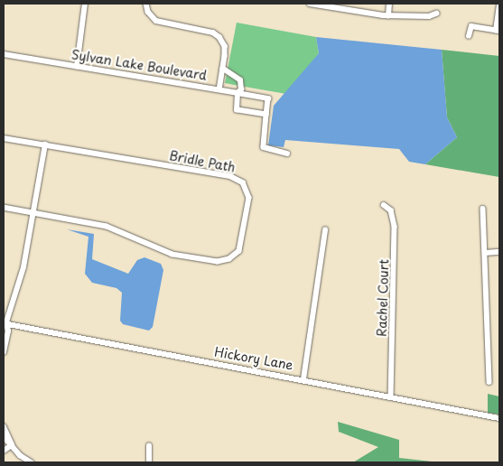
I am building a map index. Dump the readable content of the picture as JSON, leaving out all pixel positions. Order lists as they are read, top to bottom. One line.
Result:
{"streets":{"street":["Sylvan Lake Boulevard","Bridle Path","Rachel Court","Hickory Lane"]},"crossings":[["Rachel Court","Hickory Lane"]]}
